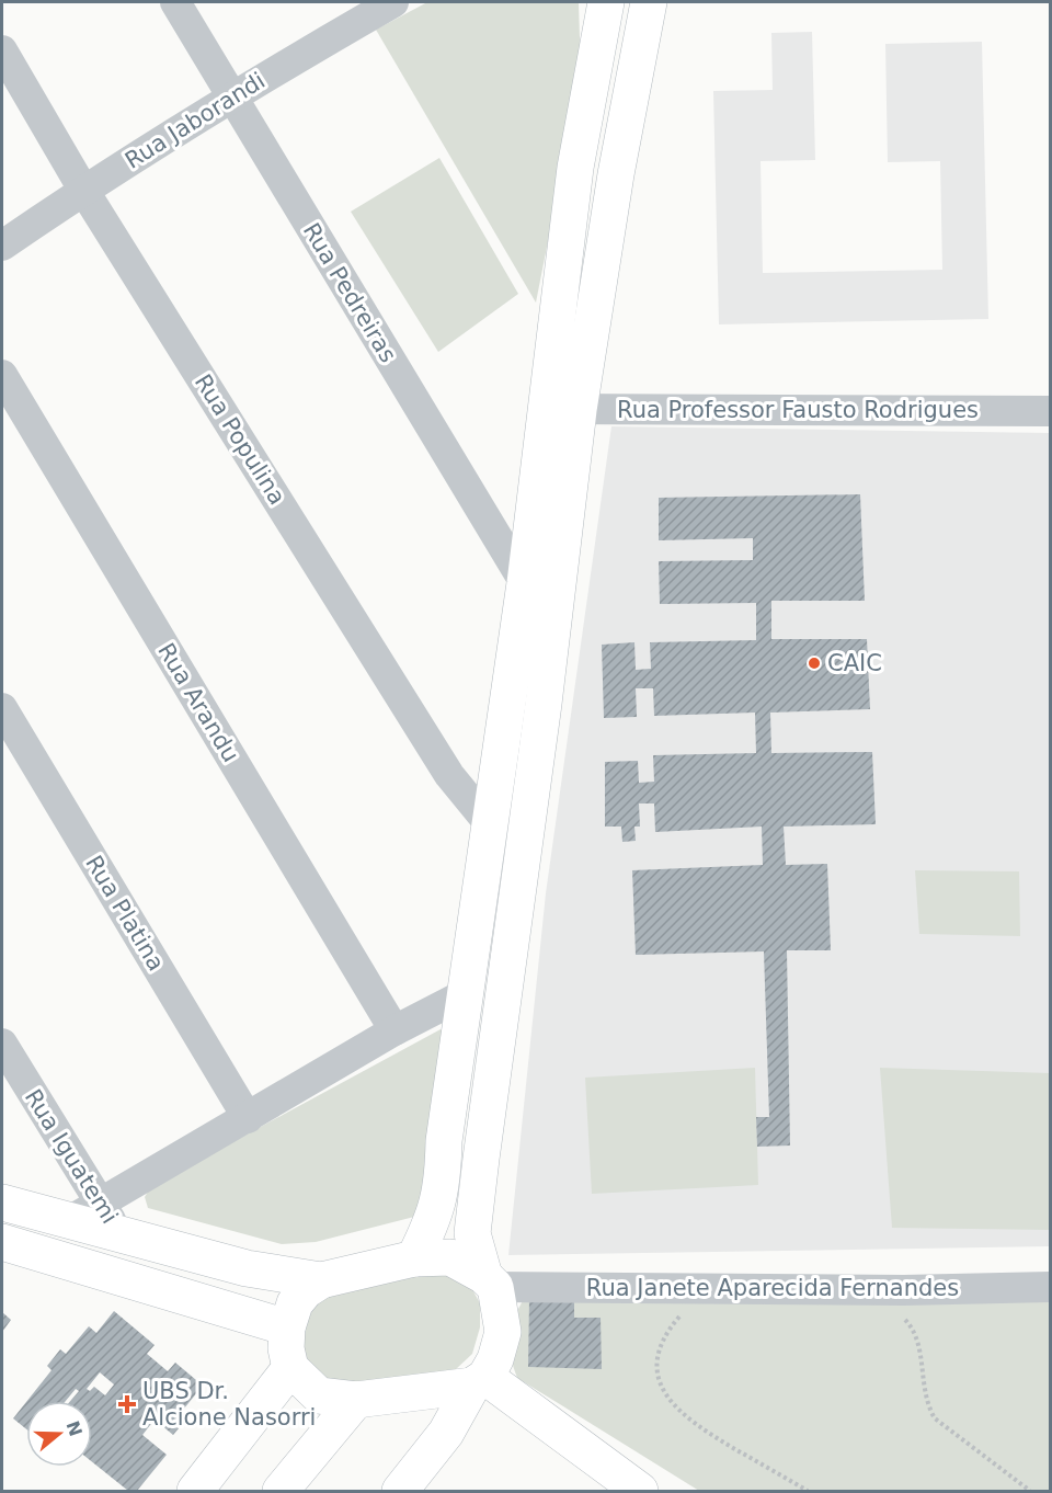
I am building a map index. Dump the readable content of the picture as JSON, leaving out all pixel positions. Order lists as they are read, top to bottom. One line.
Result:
{"streets":{"street":["Rua Jaborandi","Rua Pedreiras","Rua Professor Fausto Rodrigues","Rua Populina","Rua Arandu","Rua Platina","Rua Iguatemi","Rua Janete Aparecida Fernandes"]},"crossings":[["Rua Jaborandi","Rua Pedreiras"],["Rua Jaborandi","Rua Populina"]],"places":{"other":["CAIC"],"health":["UBS Dr. Alcione Nasorri"]},"north":"right"}
